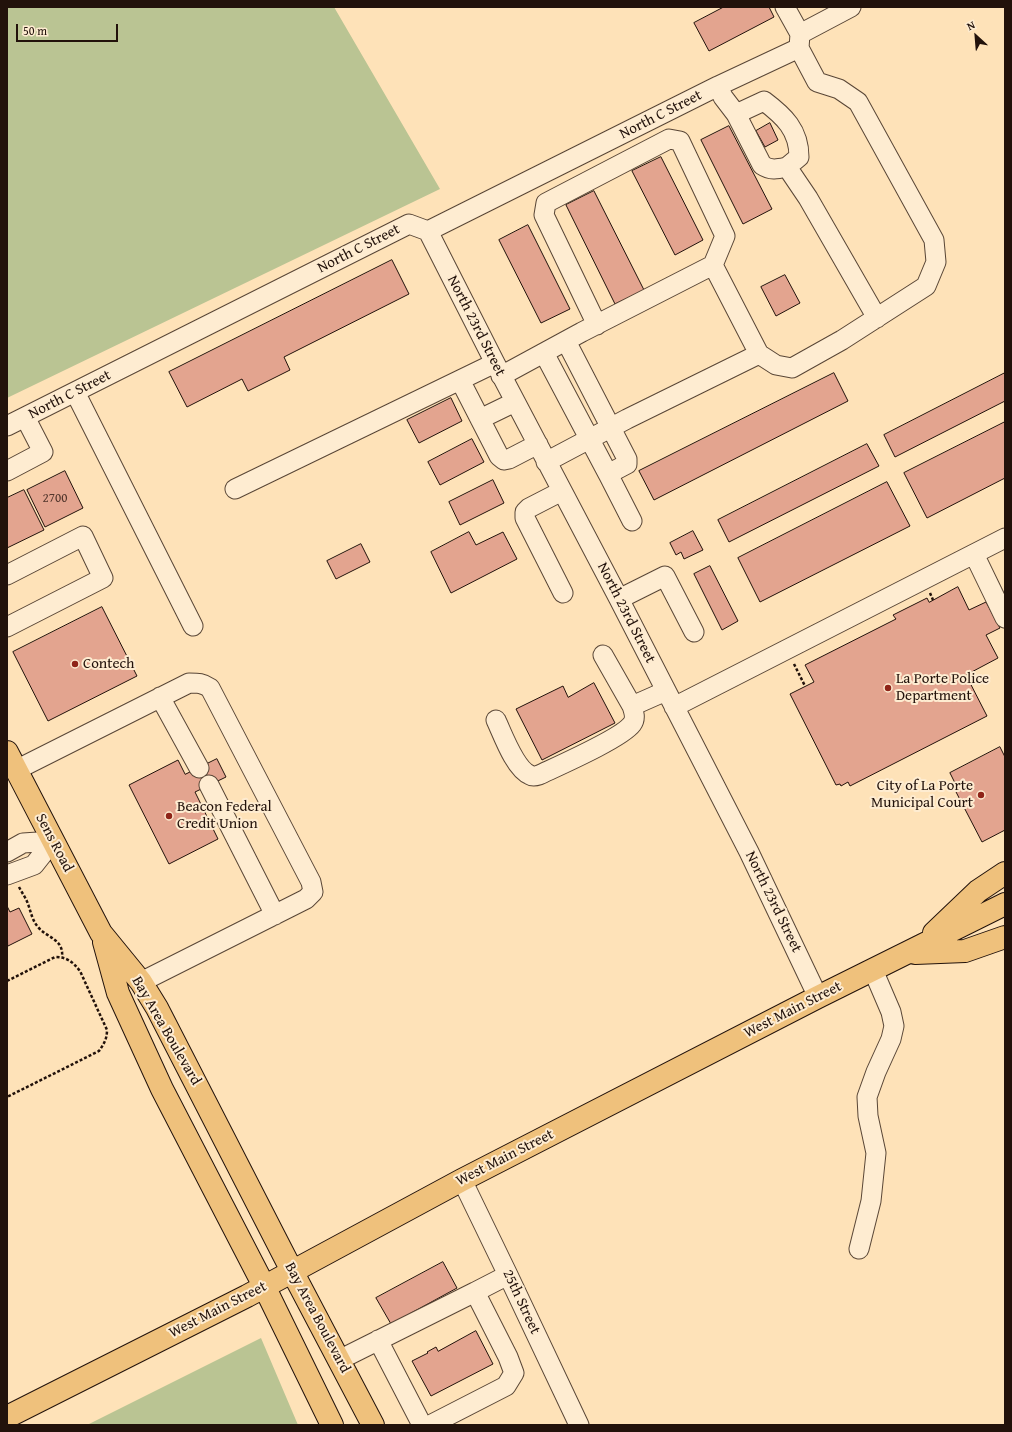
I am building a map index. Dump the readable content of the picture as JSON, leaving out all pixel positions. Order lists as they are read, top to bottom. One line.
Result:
{"streets":{"main road":["Sens Road","West Main Street","Bay Area Boulevard"],"street":["North C Street","North 23rd Street","25th Street"]},"crossings":[["North C Street","North 23rd Street"],["North 23rd Street","West Main Street"],["Sens Road","Bay Area Boulevard"],["West Main Street","Bay Area Boulevard"],["West Main Street","25th Street"]],"places":["Contech","La Porte Police Department","City of La Porte Municipal Court","Beacon Federal Credit Union"],"house_numbers":["2700"],"scale_bar":"50 m","north":"top left"}
